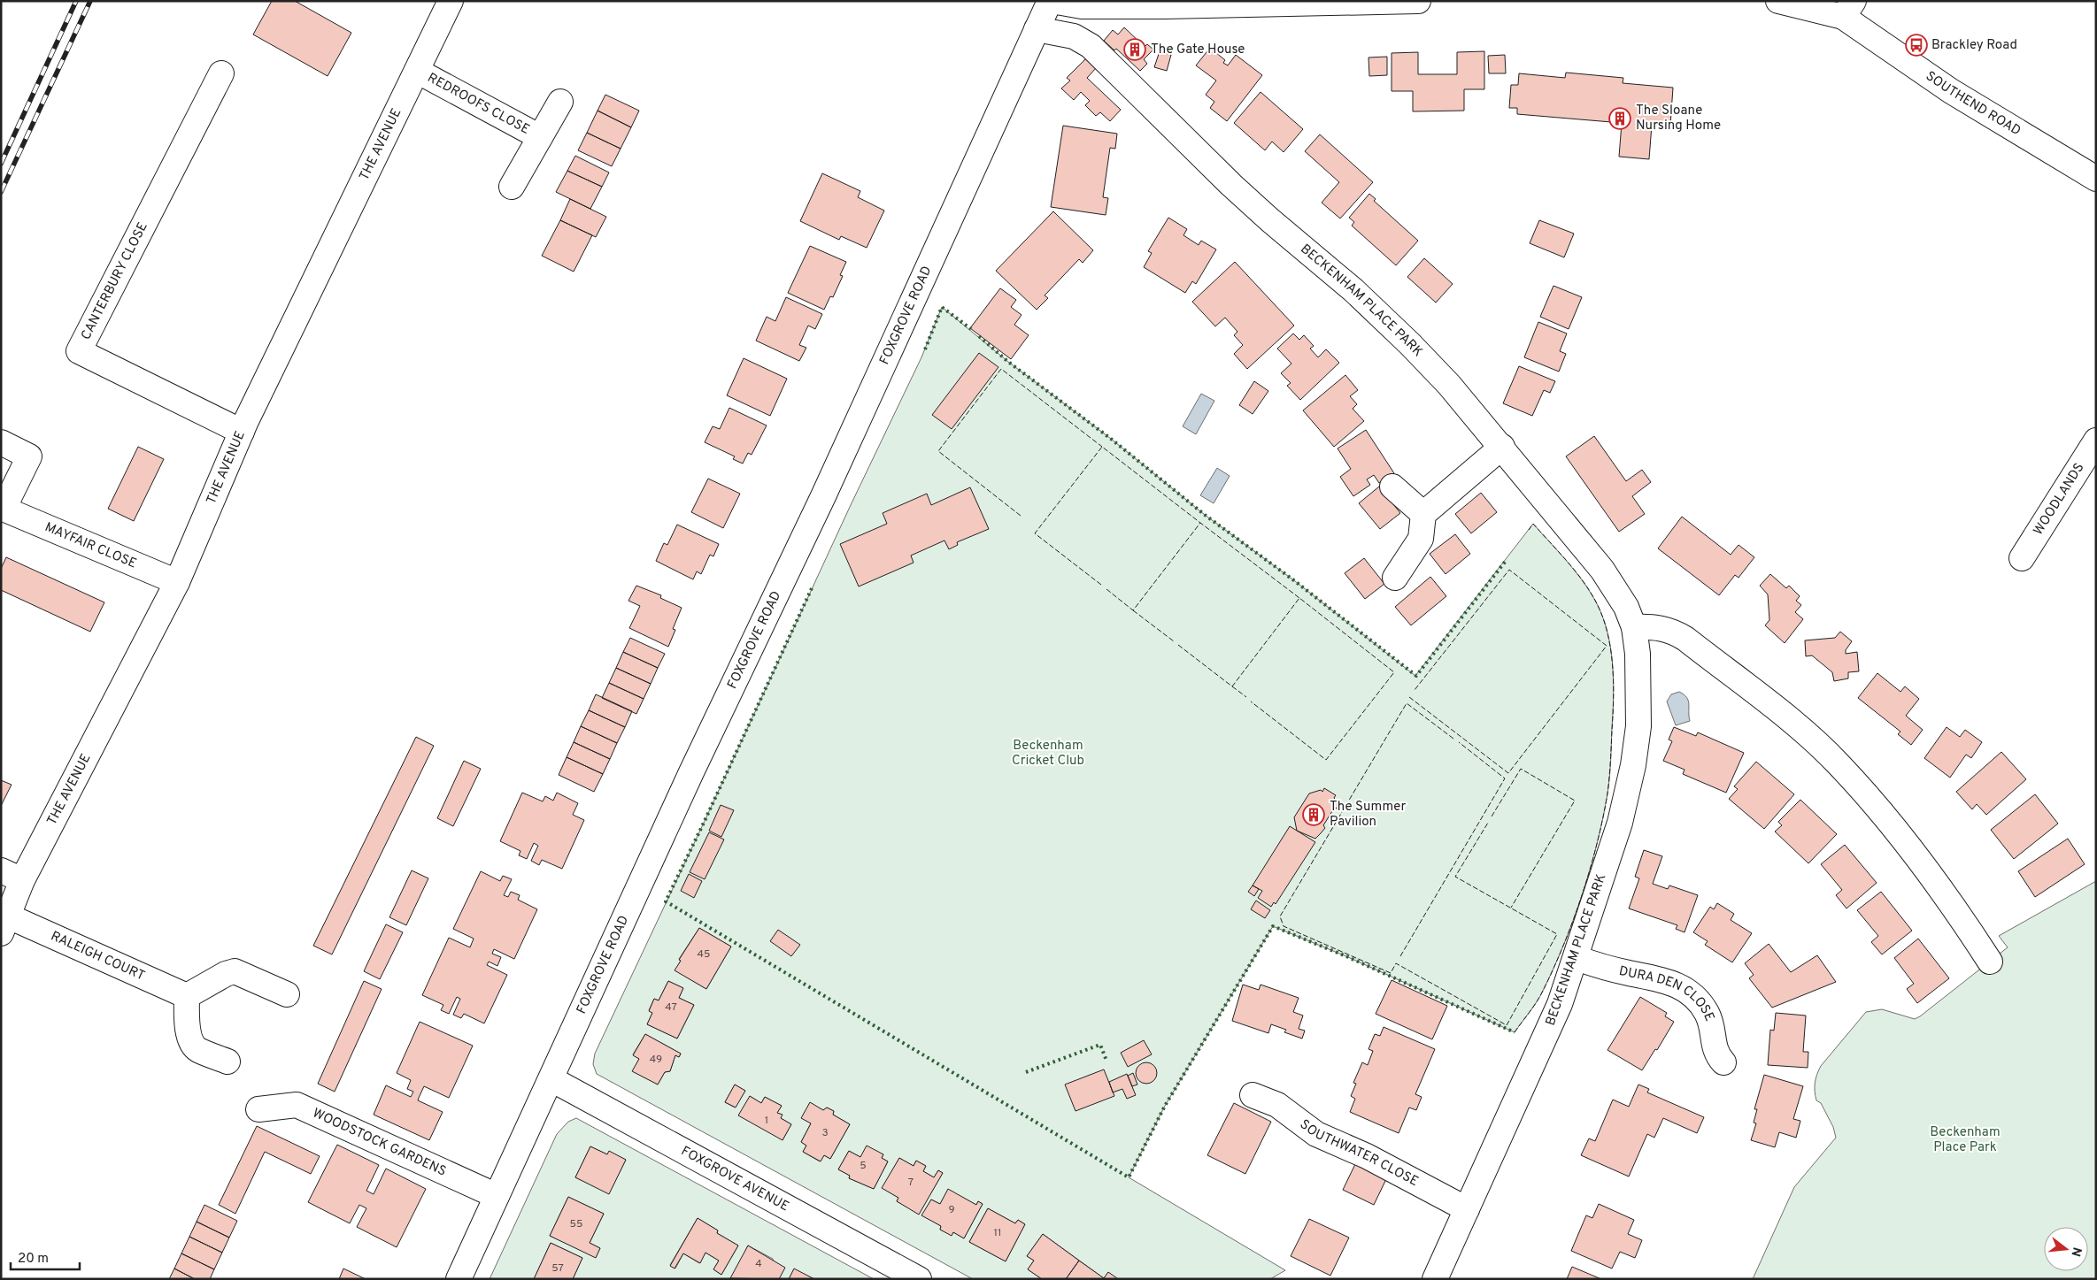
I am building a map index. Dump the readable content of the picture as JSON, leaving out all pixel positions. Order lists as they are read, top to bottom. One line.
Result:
{"streets":{"street":["SOUTHEND ROAD","REDROOFS CLOSE","THE AVENUE","CANTERBURY CLOSE","BECKENHAM PLACE PARK","FOXGROVE ROAD","WOODLANDS","MAYFAIR CLOSE","RALEIGH COURT","DURA DEN CLOSE","WOODSTOCK GARDENS","SOUTHWATER CLOSE","FOXGROVE AVENUE"]},"crossings":[["REDROOFS CLOSE","THE AVENUE"],["THE AVENUE","CANTERBURY CLOSE"],["THE AVENUE","MAYFAIR CLOSE"],["THE AVENUE","RALEIGH COURT"],["BECKENHAM PLACE PARK","FOXGROVE ROAD"],["BECKENHAM PLACE PARK","DURA DEN CLOSE"],["BECKENHAM PLACE PARK","SOUTHWATER CLOSE"],["FOXGROVE ROAD","WOODSTOCK GARDENS"],["FOXGROVE ROAD","FOXGROVE AVENUE"]],"parks":["Beckenham Cricket Club","Beckenham Place Park"],"places":{"bus stop":["Brackley Road"],"building":["The Gate House","The Sloane Nursing Home","The Summer Pavilion"]},"house_numbers":["45","47","49","1","3","5","7","9","55","11","4","57"],"scale_bar":"20 m","north":"right"}
